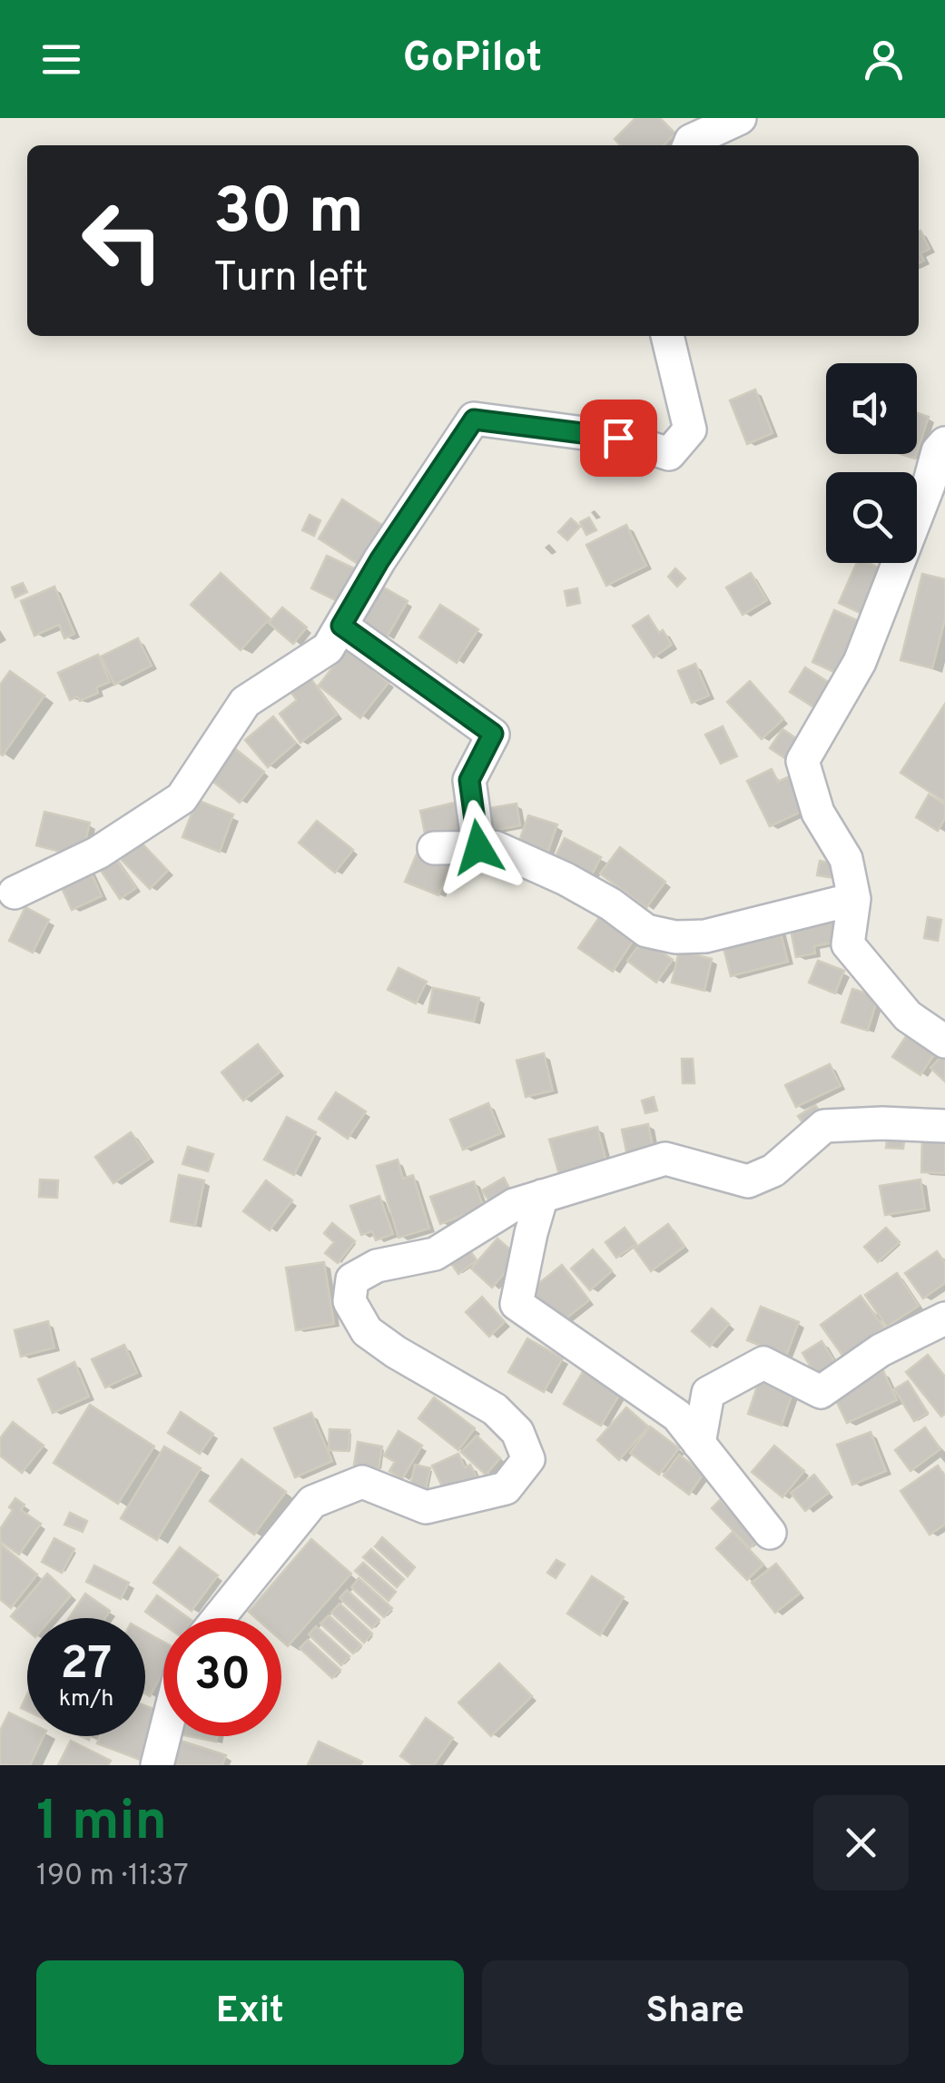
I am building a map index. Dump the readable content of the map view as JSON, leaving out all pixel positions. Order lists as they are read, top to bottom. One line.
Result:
{"page":{"header":"GoPilot","turn":["30 m","Turn left"],"speed":"27 km/h","limit":"30","heading":["1 min","190 m · 11:37"],"buttons":["Exit","Share"]}}
